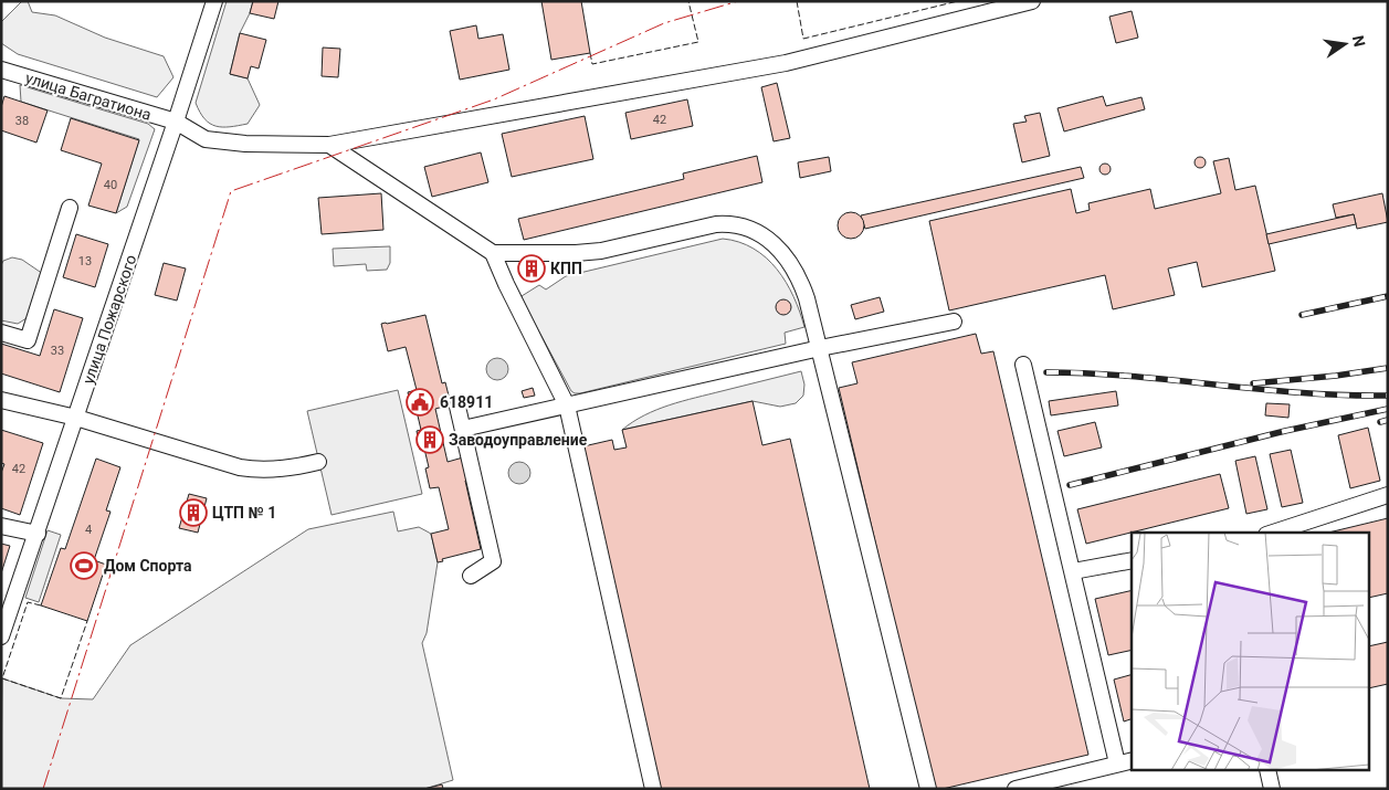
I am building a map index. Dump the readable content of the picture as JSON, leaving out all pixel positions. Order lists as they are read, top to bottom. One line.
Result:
{"streets":{"street":["улица Багратиона","улица Пожарского"]},"crossings":[["улица Багратиона","улица Пожарского"]],"places":{"building":["КПП","Заводоуправление","ЦТП № 1"],"public building":["618911"],"sports":["Дом Спорта"]},"house_numbers":["42","38","40","13","33","42","4"],"north":"right"}
